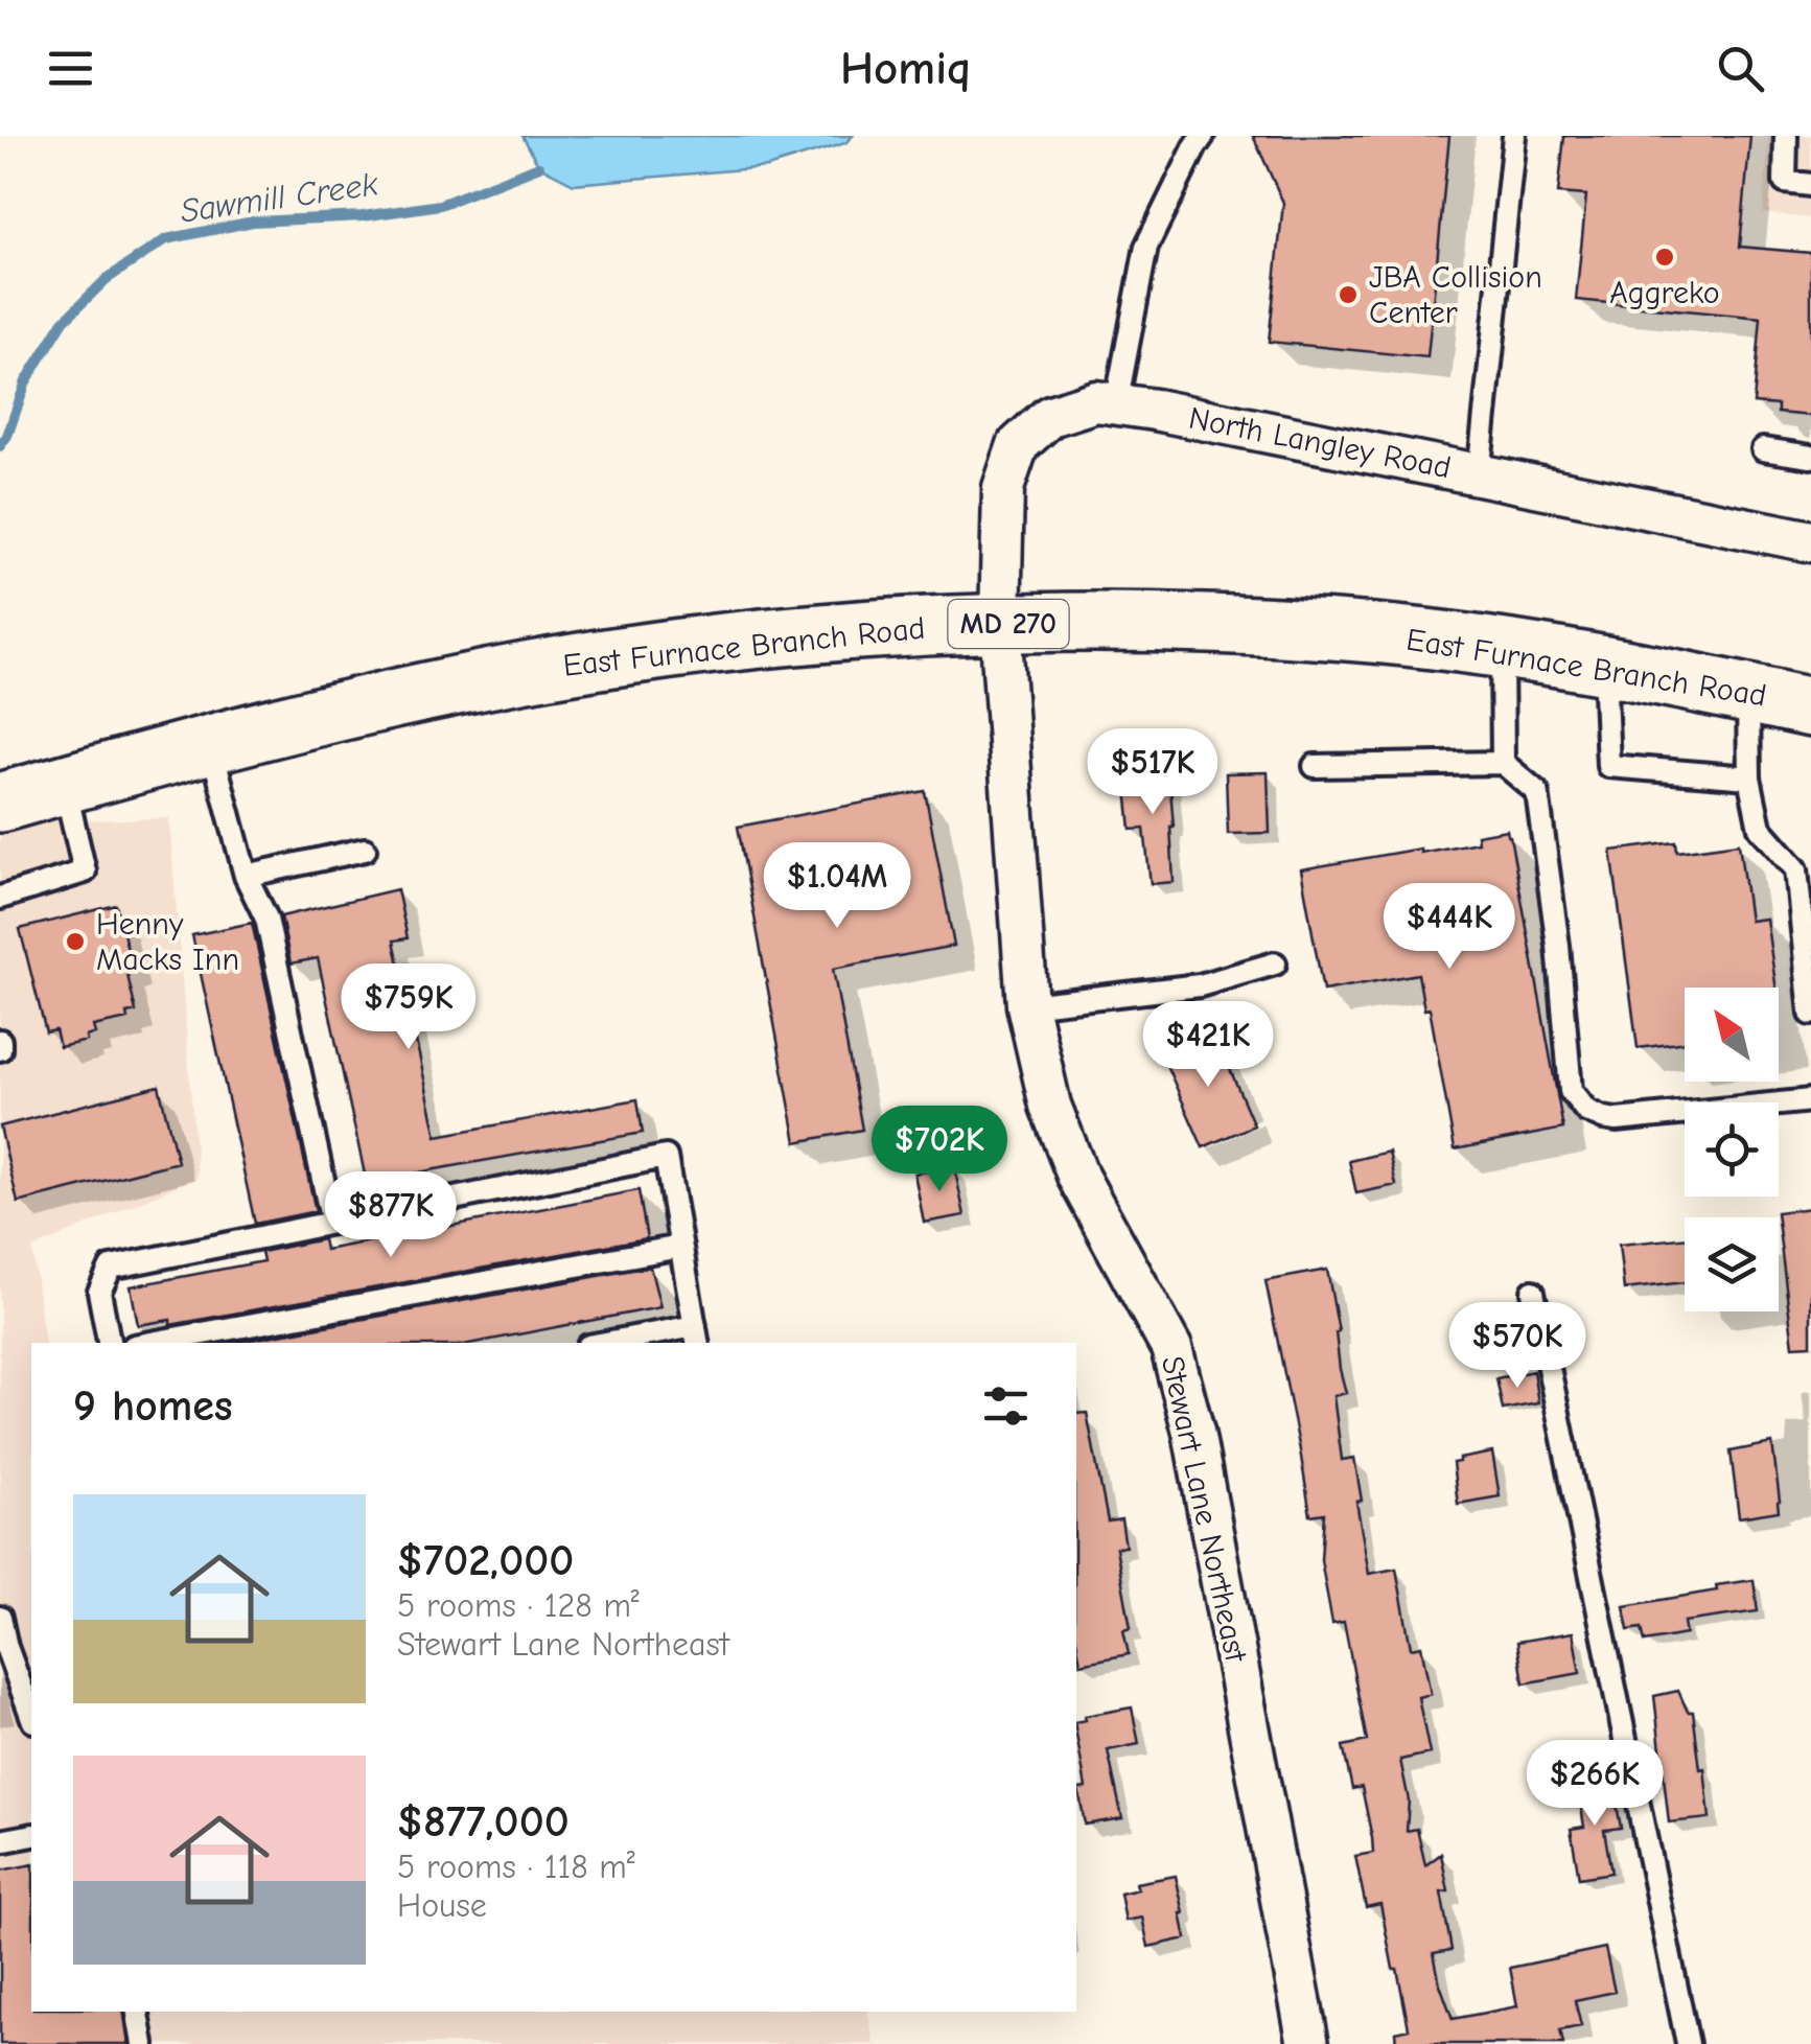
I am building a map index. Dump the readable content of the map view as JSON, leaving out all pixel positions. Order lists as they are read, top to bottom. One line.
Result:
{"streets":{"main road":["MD 270","East Furnace Branch Road"],"street":["North Langley Road","Stewart Lane Northeast"]},"crossings":[["North Langley Road","East Furnace Branch Road"],["North Langley Road","Stewart Lane Northeast"],["East Furnace Branch Road","Stewart Lane Northeast"]],"water":["Sawmill Creek"],"places":["Aggreko","JBA Collision Center","Henny Macks Inn"],"north":"top left","page":{"header":"Homiq","price":["$517K","$1.04M","$444K","$759K","$421K","$702K","$877K","$570K","$266K"],"heading":"9 homes","list":[{"name":"$702,000","note":"5 rooms · 128 m² · Stewart Lane Northeast"},{"name":"$877,000","note":"5 rooms · 118 m² · House"}]}}
